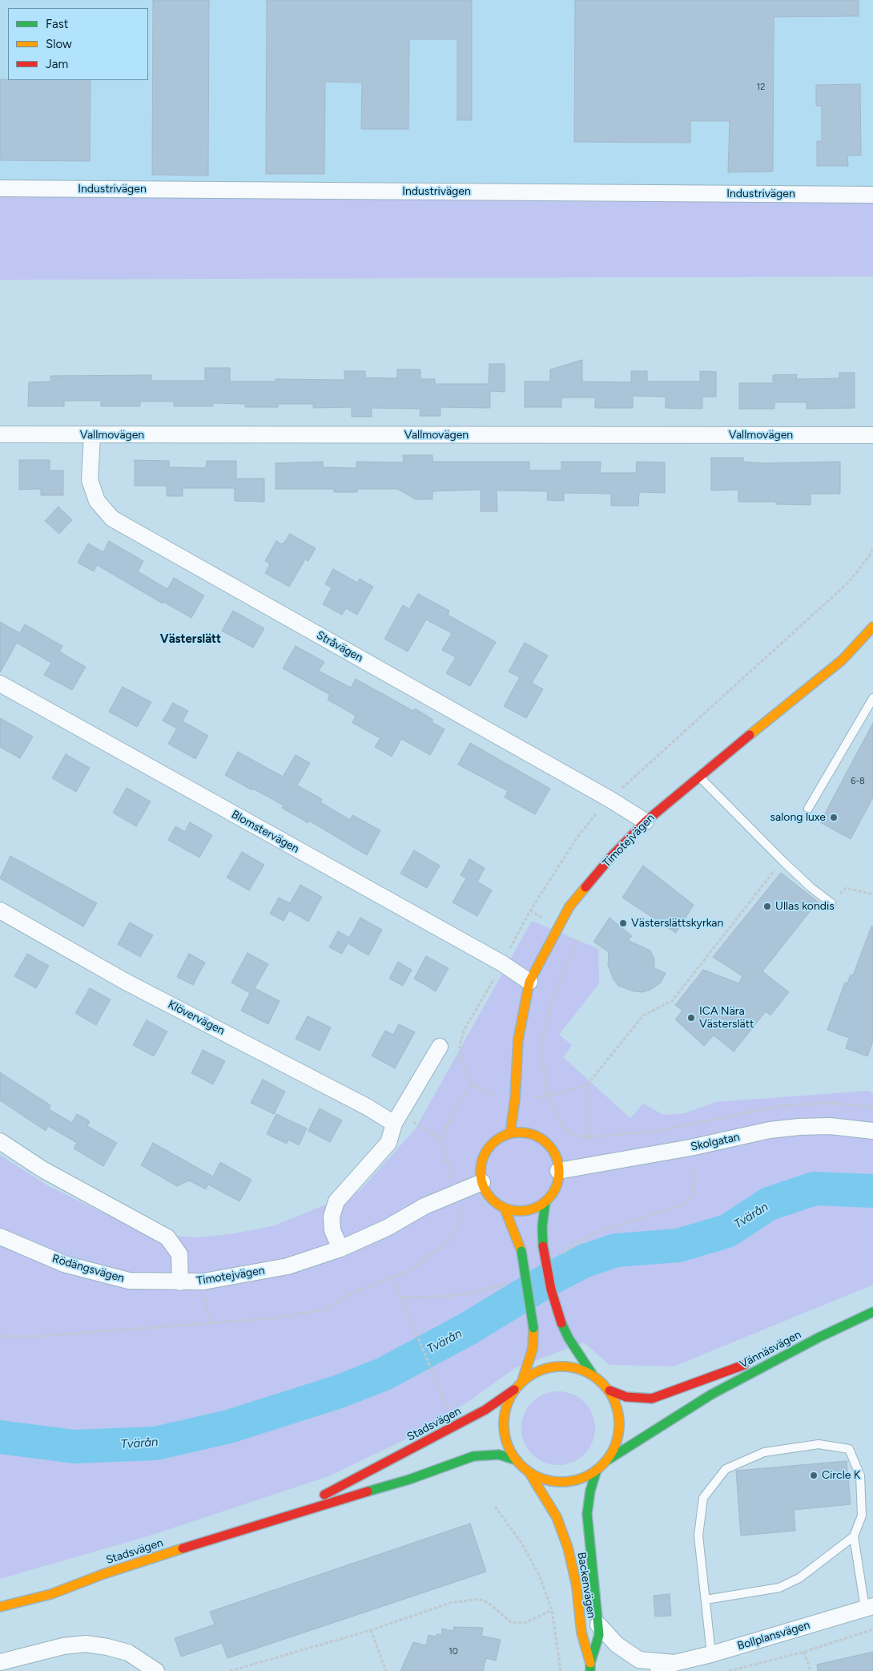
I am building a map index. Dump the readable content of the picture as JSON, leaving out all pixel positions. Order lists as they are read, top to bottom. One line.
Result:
{"streets":{"main road":["Timotejvägen","Vännäsvägen","Stadsvägen","Backenvägen"],"street":["Industrivägen","Vallmovägen","Stråvägen","Blomstervägen","Klövervägen","Skolgatan","Rödängsvägen","Bollplansvägen"]},"crossings":[["Vallmovägen","Stråvägen"],["Stråvägen","Timotejvägen"],["Blomstervägen","Timotejvägen"],["Timotejvägen","Skolgatan"],["Timotejvägen","Rödängsvägen"],["Vännäsvägen","Stadsvägen"],["Vännäsvägen","Backenvägen"],["Stadsvägen","Backenvägen"],["Backenvägen","Bollplansvägen"]],"districts":["Västerslätt"],"water":["Tvärån"],"places":["salong luxe","Ullas kondis","Västerslättskyrkan","ICA Nära Västerslätt","Circle K"],"house_numbers":["12","6-8","10"],"legend":["Fast","Slow","Jam"]}
